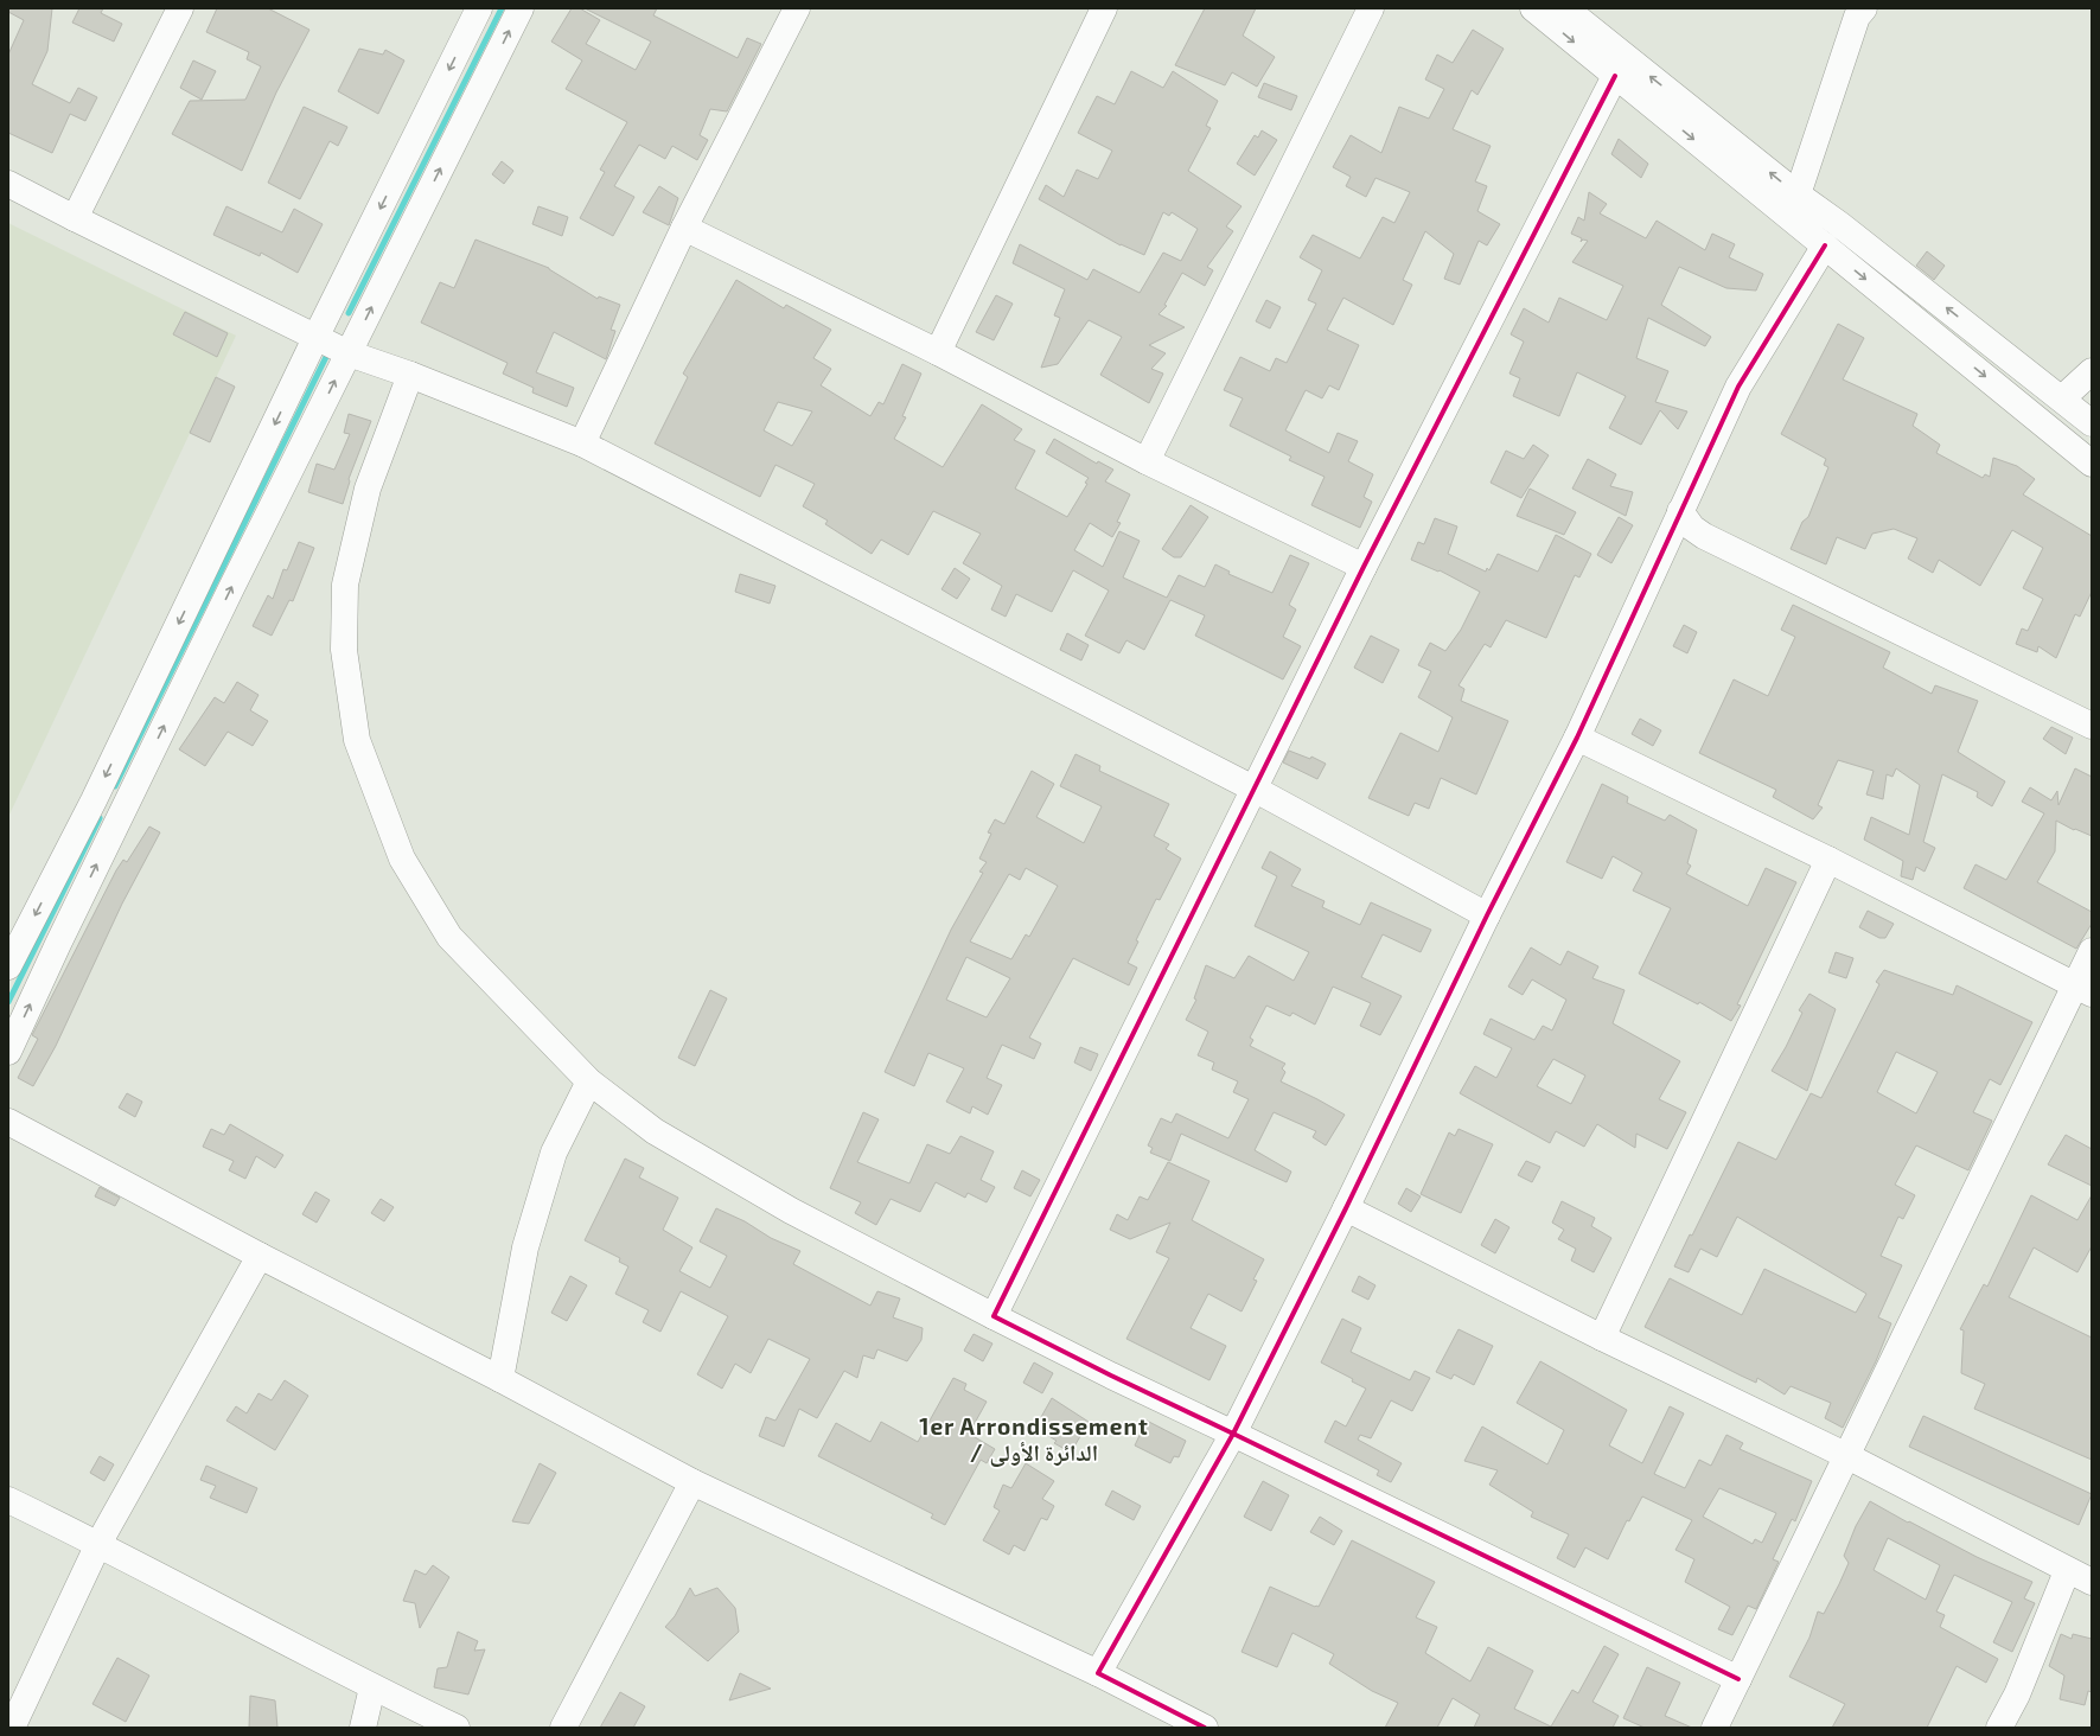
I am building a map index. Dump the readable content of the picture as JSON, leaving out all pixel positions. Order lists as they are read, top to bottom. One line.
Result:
{"districts":["1er Arrondissement / الدائرة الأولى"]}
